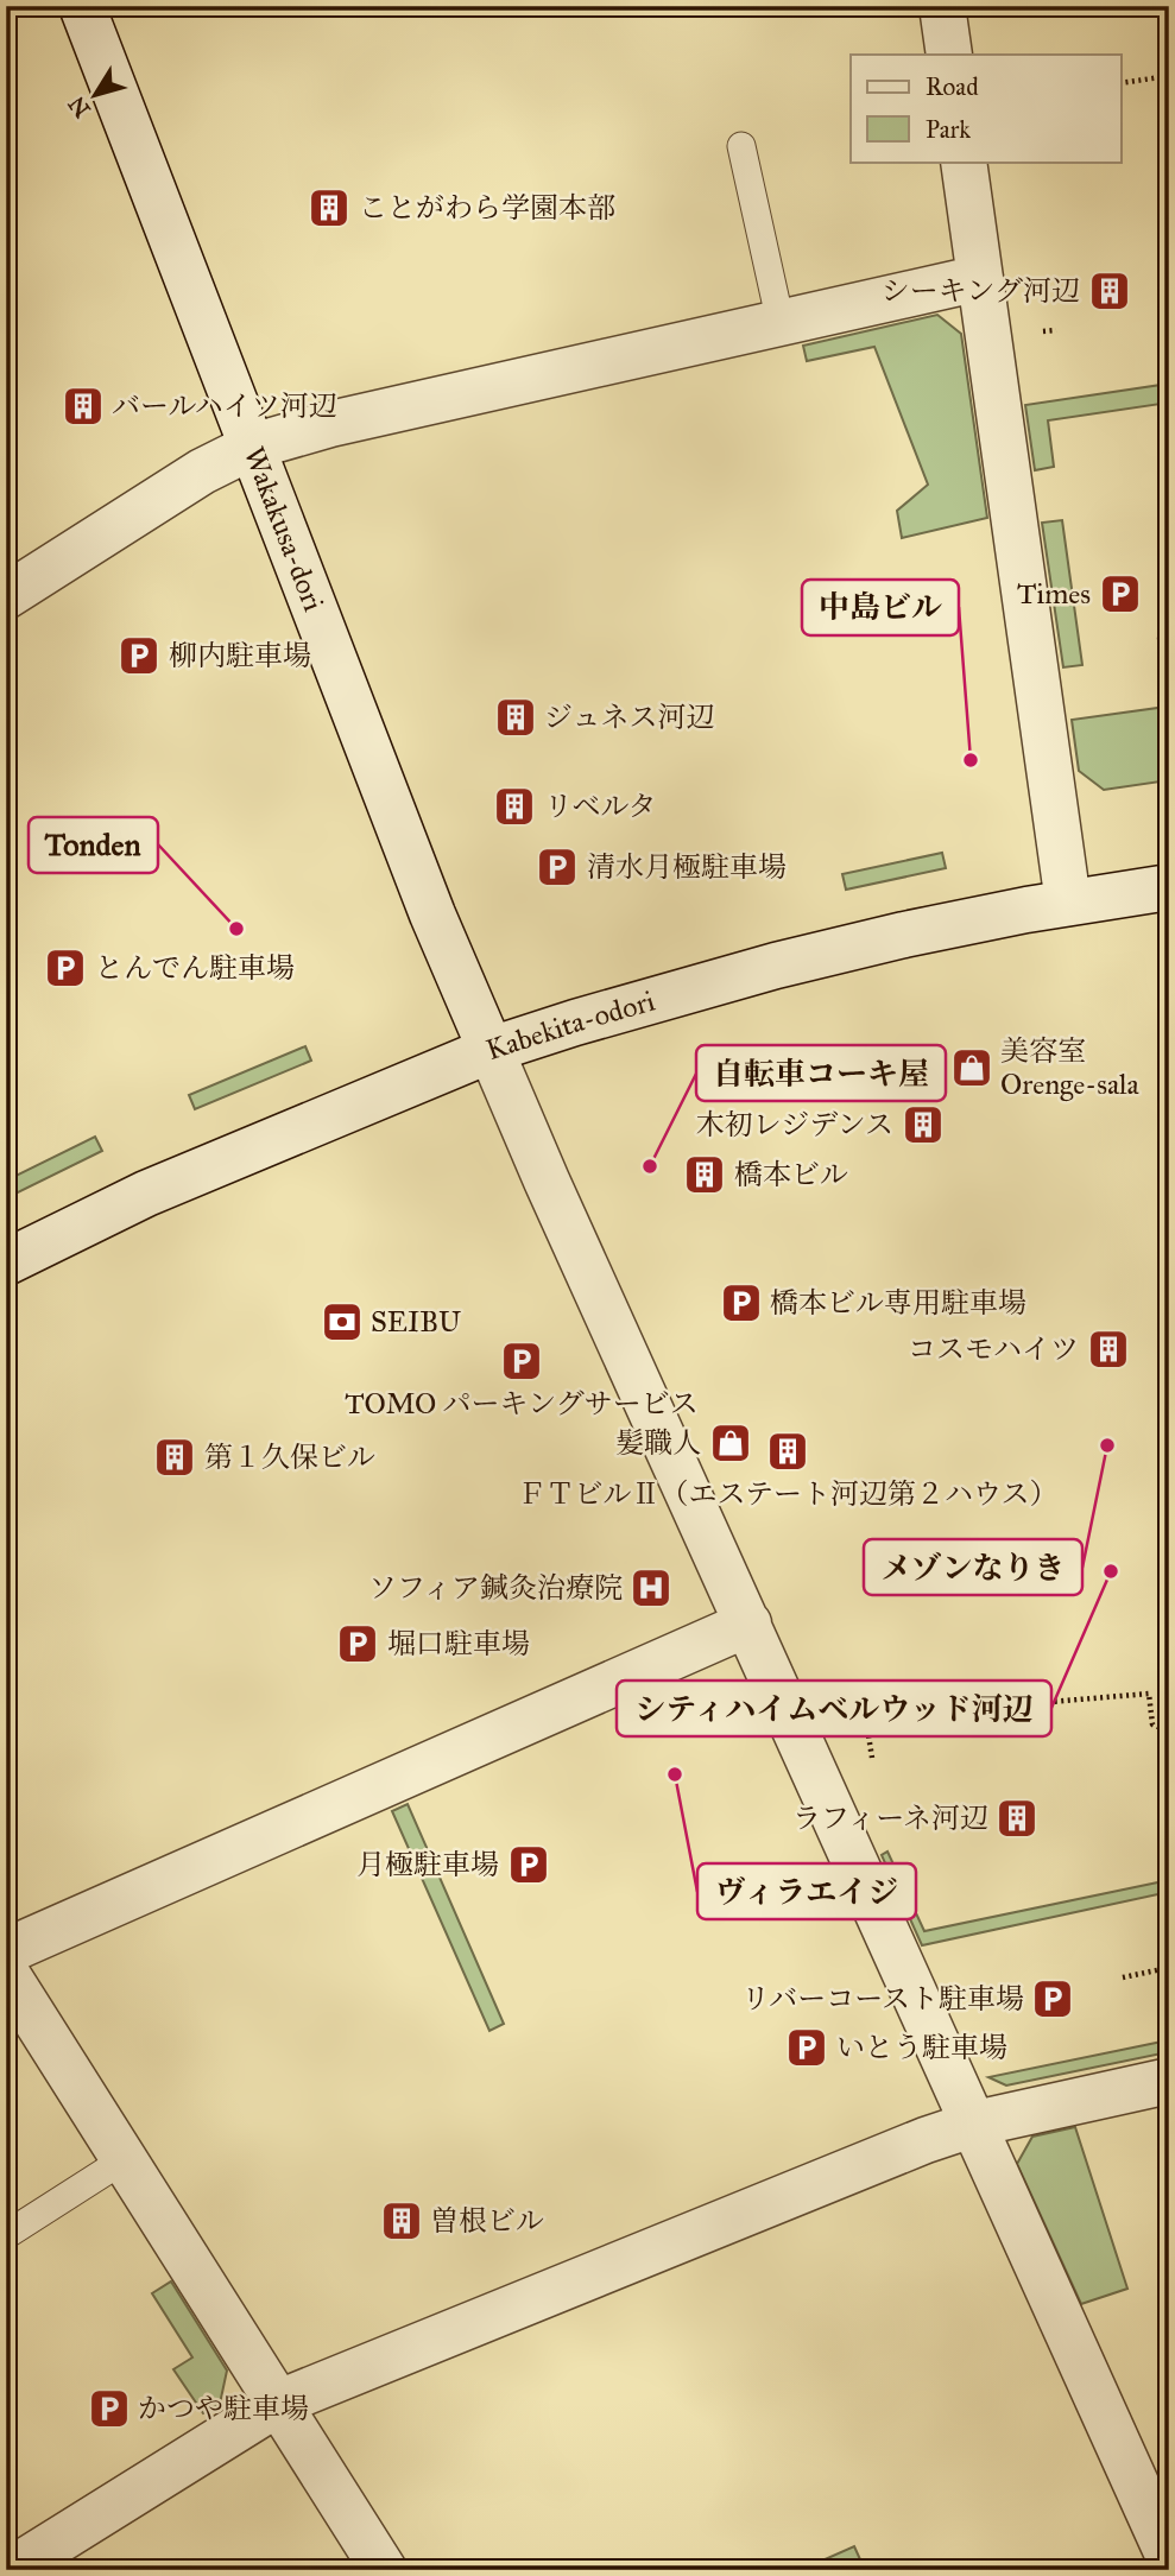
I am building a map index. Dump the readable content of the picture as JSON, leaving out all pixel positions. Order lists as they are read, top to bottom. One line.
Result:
{"streets":{"street":["Wakakusa-dori","Kabekita-odori"]},"crossings":[["Wakakusa-dori","Kabekita-odori"]],"places":{"building":["ことがわら学園本部","シーキング河辺","バールハイツ河辺","ジュネス河辺","リベルタ","木初レジデンス","橋本ビル","コスモハイツ","ＦＴビルⅡ（エステート河辺第２ハウス）","第１久保ビル","ラフィーネ河辺","曽根ビル"],"parking":["Times","柳内駐車場","清水月極駐車場","とんでん駐車場","橋本ビル専用駐車場","TOMO パーキングサービス","堀口駐車場","月極駐車場","リバーコースト駐車場","いとう駐車場","かつや駐車場"],"other":["中島ビル","Tonden","自転車コーキ屋","メゾンなりき","シティハイムベルウッド河辺","ヴィラエイジ"],"shop":["美容室 Orenge-sala","髪職人"],"bank":["SEIBU"],"hospital":["ソフィア鍼灸治療院"]},"legend":["Road","Park"],"north":"bottom left"}
